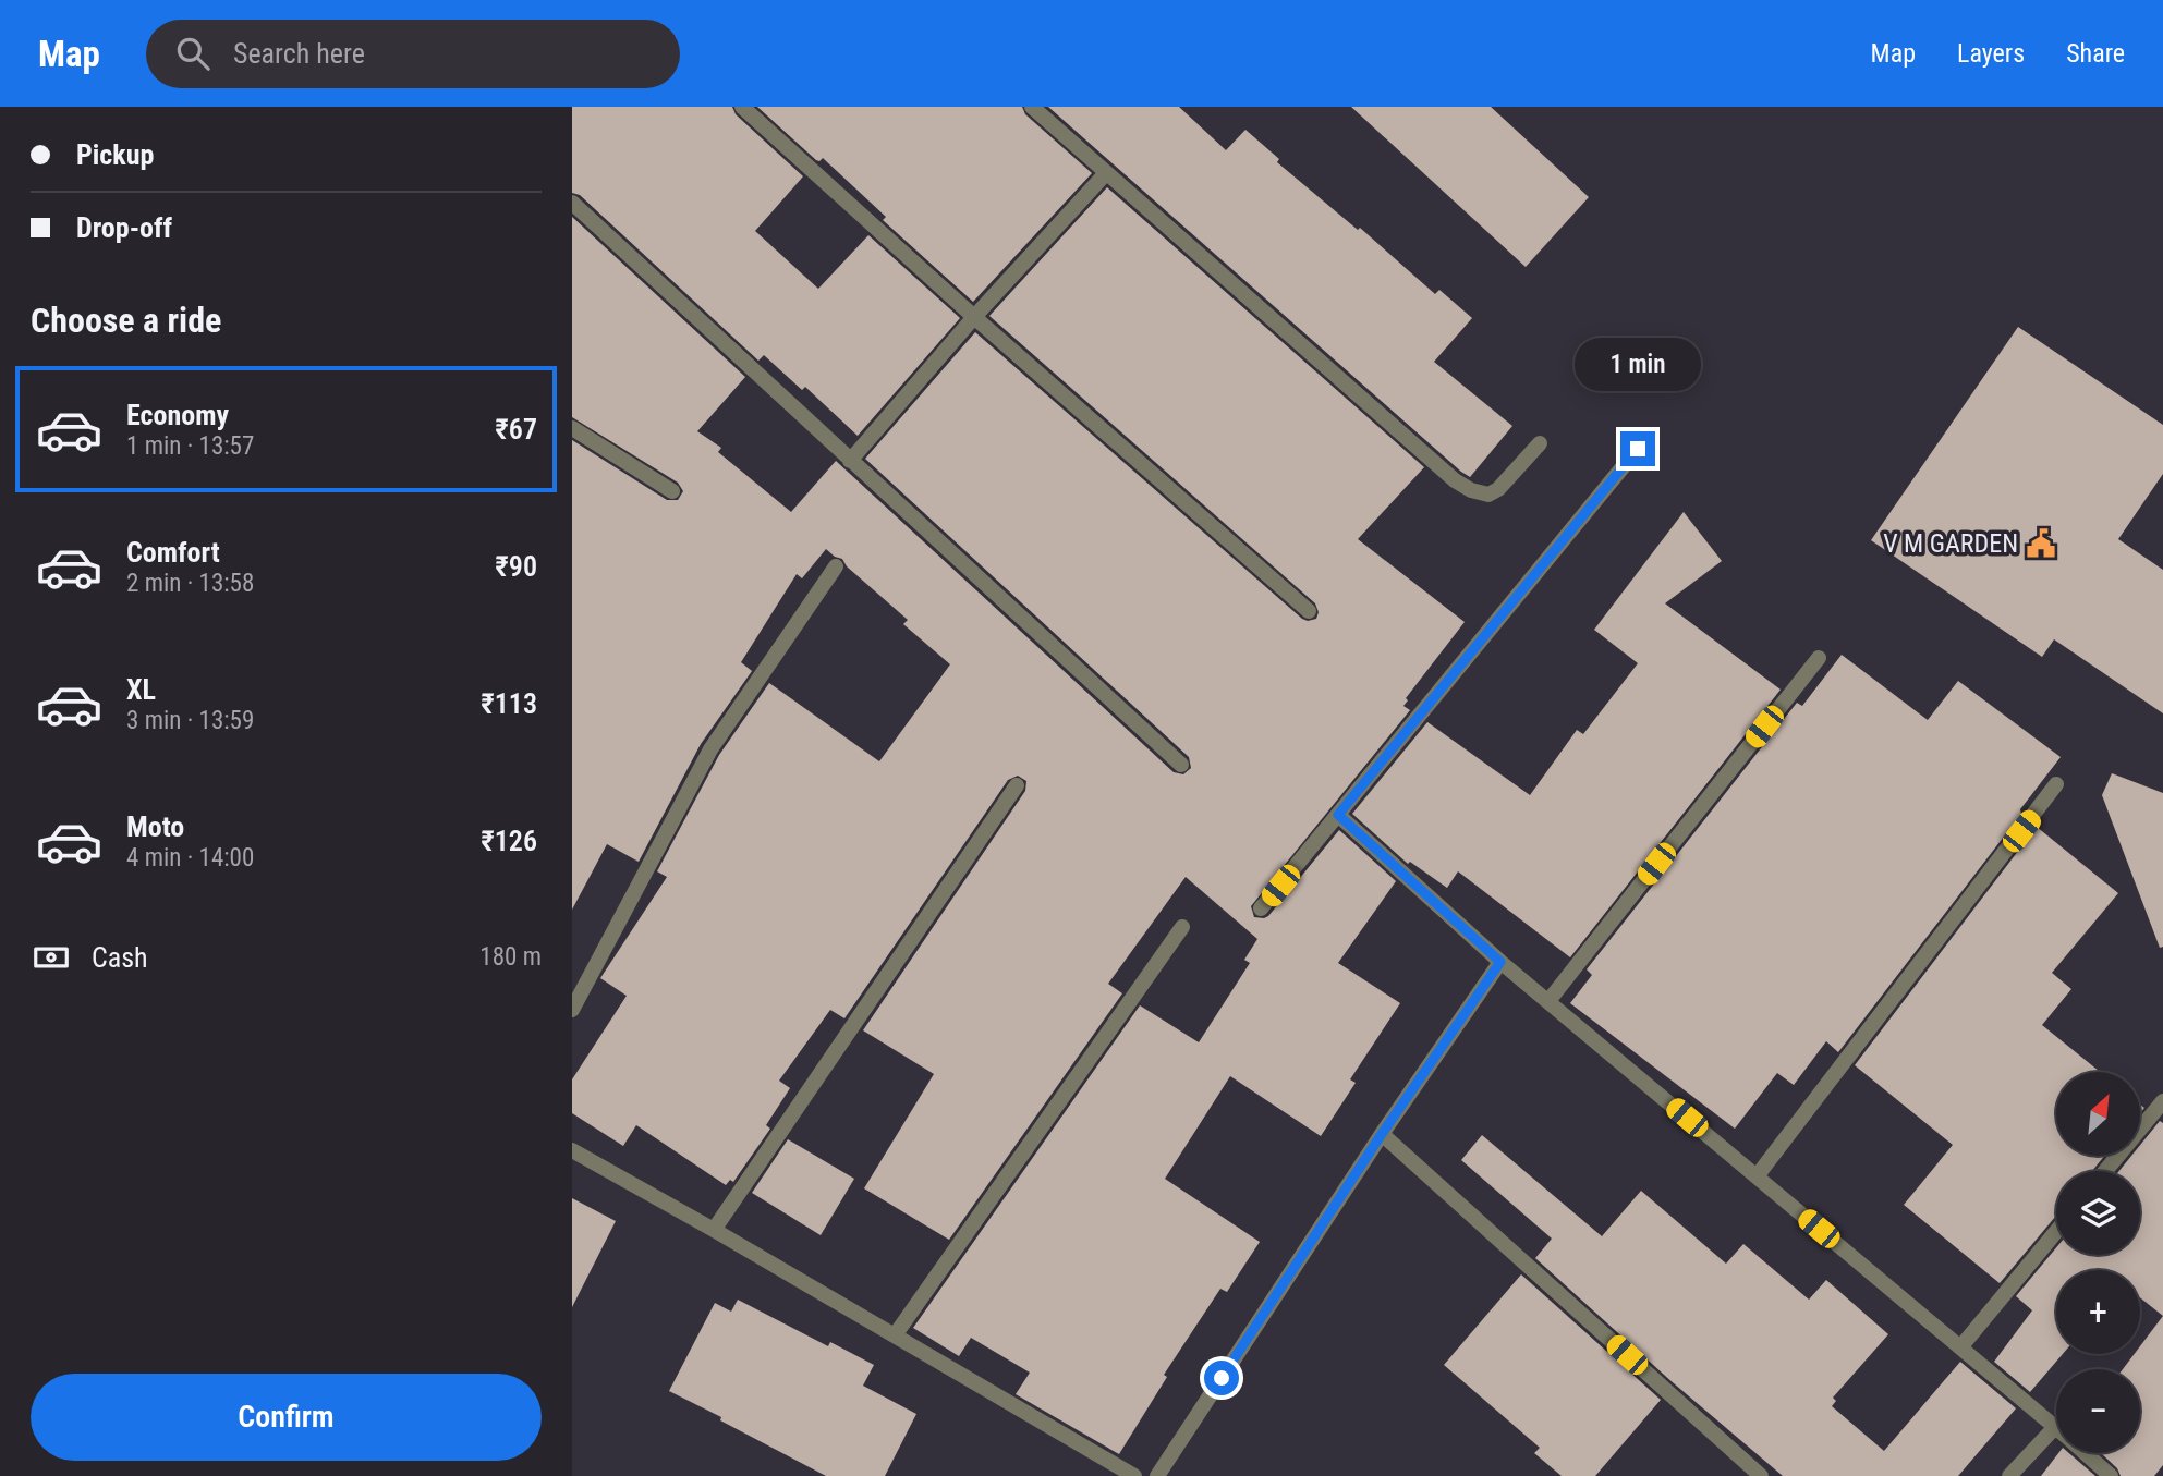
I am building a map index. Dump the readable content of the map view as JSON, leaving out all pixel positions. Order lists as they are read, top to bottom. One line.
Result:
{"places":{"public building":["V M GARDEN"]},"north":"top right","page":{"header":"Map","search":"Search here","nav":["Map","Layers","Share"],"banner":["Pickup","Drop-off"],"heading":"Choose a ride","bubble":"1 min","list":[{"name":"Economy","note":"1 min · 13:57","value":"₹67"},{"name":"Comfort","note":"2 min · 13:58","value":"₹90"},{"name":"XL","note":"3 min · 13:59","value":"₹113"},{"name":"Moto","note":"4 min · 14:00","value":"₹126"}],"pay":["Cash","180 m"],"map_buttons":["+","−"],"buttons":"Confirm"}}
